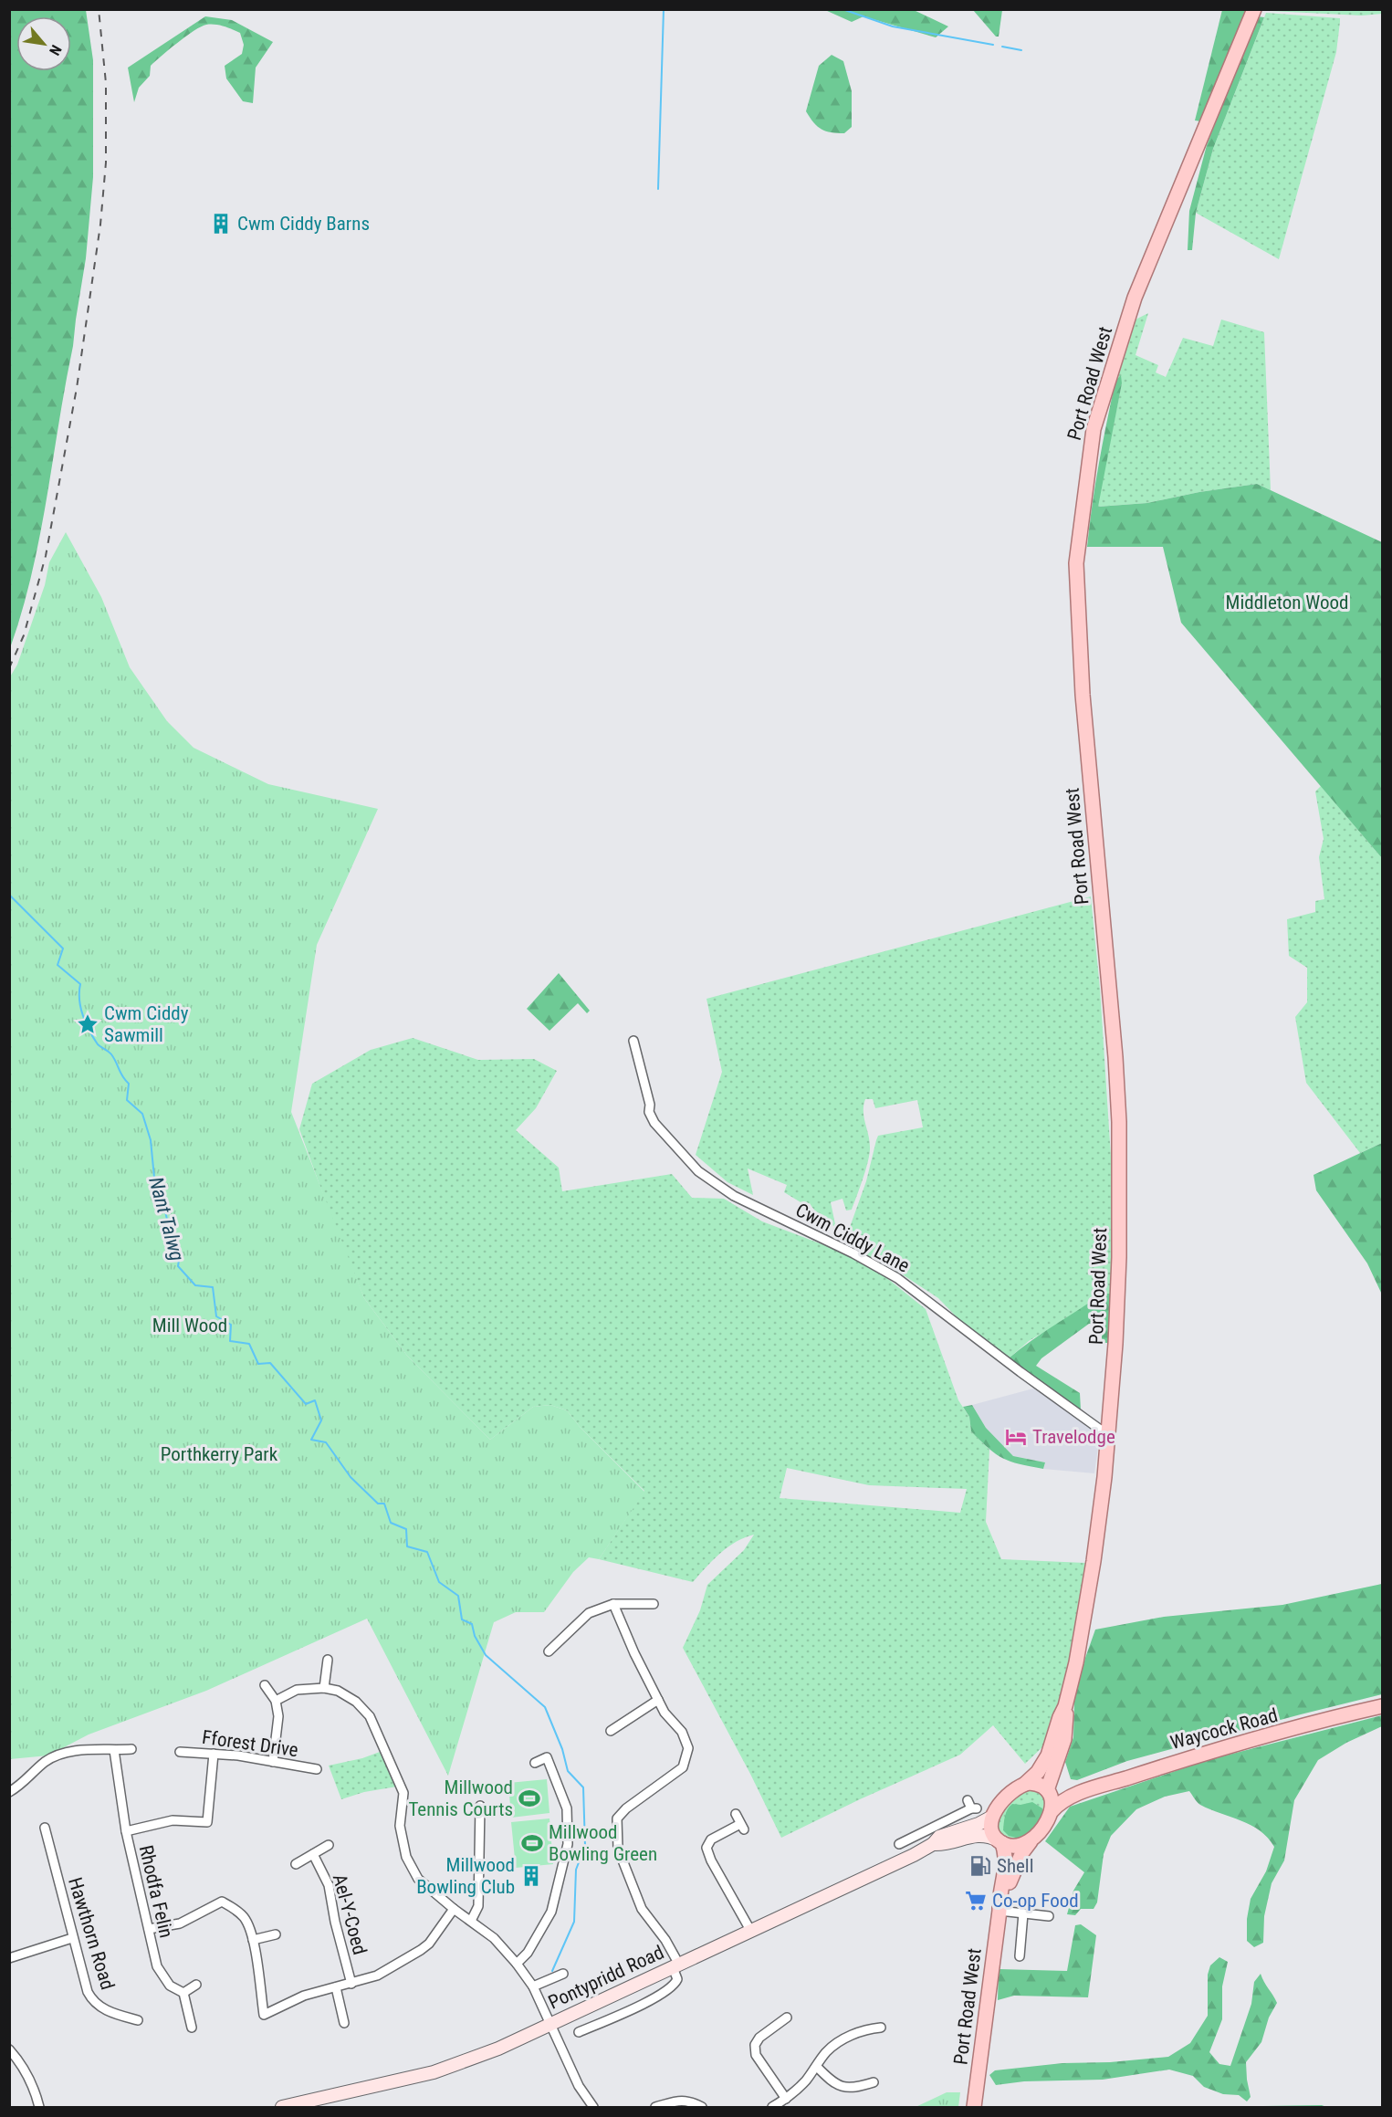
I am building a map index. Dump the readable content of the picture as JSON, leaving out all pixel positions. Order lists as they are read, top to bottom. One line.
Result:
{"streets":{"main road":["Port Road West","Waycock Road","Pontypridd Road"],"street":["Cwm Ciddy Lane","Fforest Drive","Rhodfa Felin","Ael-Y-Coed","Hawthorn Road"]},"crossings":[["Port Road West","Cwm Ciddy Lane"],["Port Road West","Waycock Road"],["Port Road West","Pontypridd Road"],["Waycock Road","Pontypridd Road"]],"water":["Nant Talwg"],"parks":["Middleton Wood","Mill Wood","Porthkerry Park"],"places":{"building":["Cwm Ciddy Barns","Millwood Bowling Club"],"place":["Cwm Ciddy Sawmill"],"hotel":["Travelodge"],"sports":["Millwood Tennis Courts","Millwood Bowling Green"],"fuel station":["Shell"],"supermarket":["Co-op Food"]},"north":"bottom right"}
